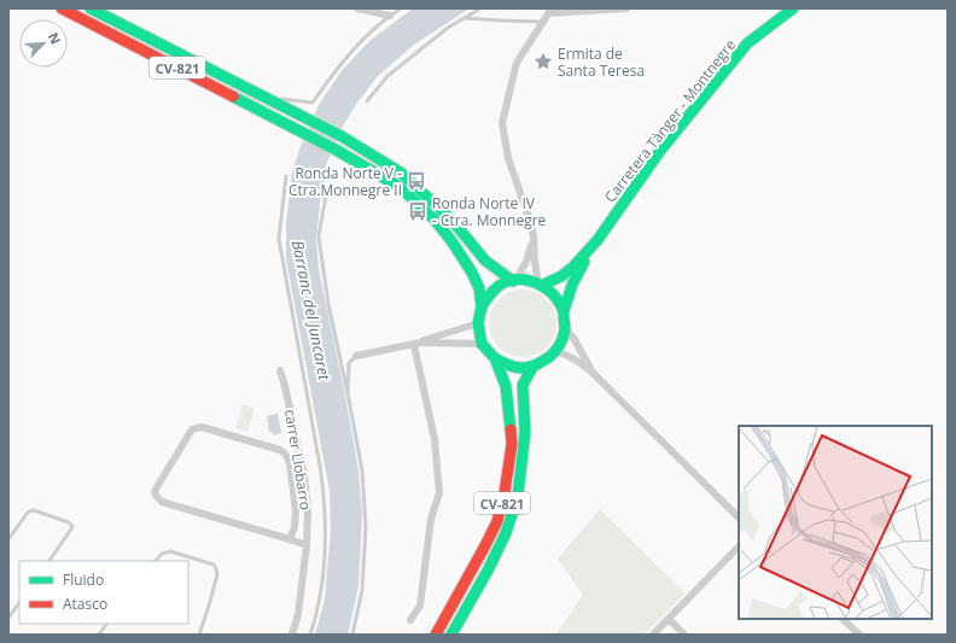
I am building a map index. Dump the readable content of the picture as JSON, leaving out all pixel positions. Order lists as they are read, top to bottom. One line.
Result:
{"streets":{"main road":["CV-821","Carretera Tànger - Montnegre"],"street":["carrer Llobarro"]},"crossings":[["CV-821","Carretera Tànger - Montnegre"]],"water":["Barranc del Juncaret"],"places":{"place":["Ermita de Santa Teresa"],"bus stop":["Ronda Norte V - Ctra.Monnegre II","Ronda Norte IV - Ctra. Monnegre"]},"legend":["Fluido","Atasco"],"north":"top right"}
